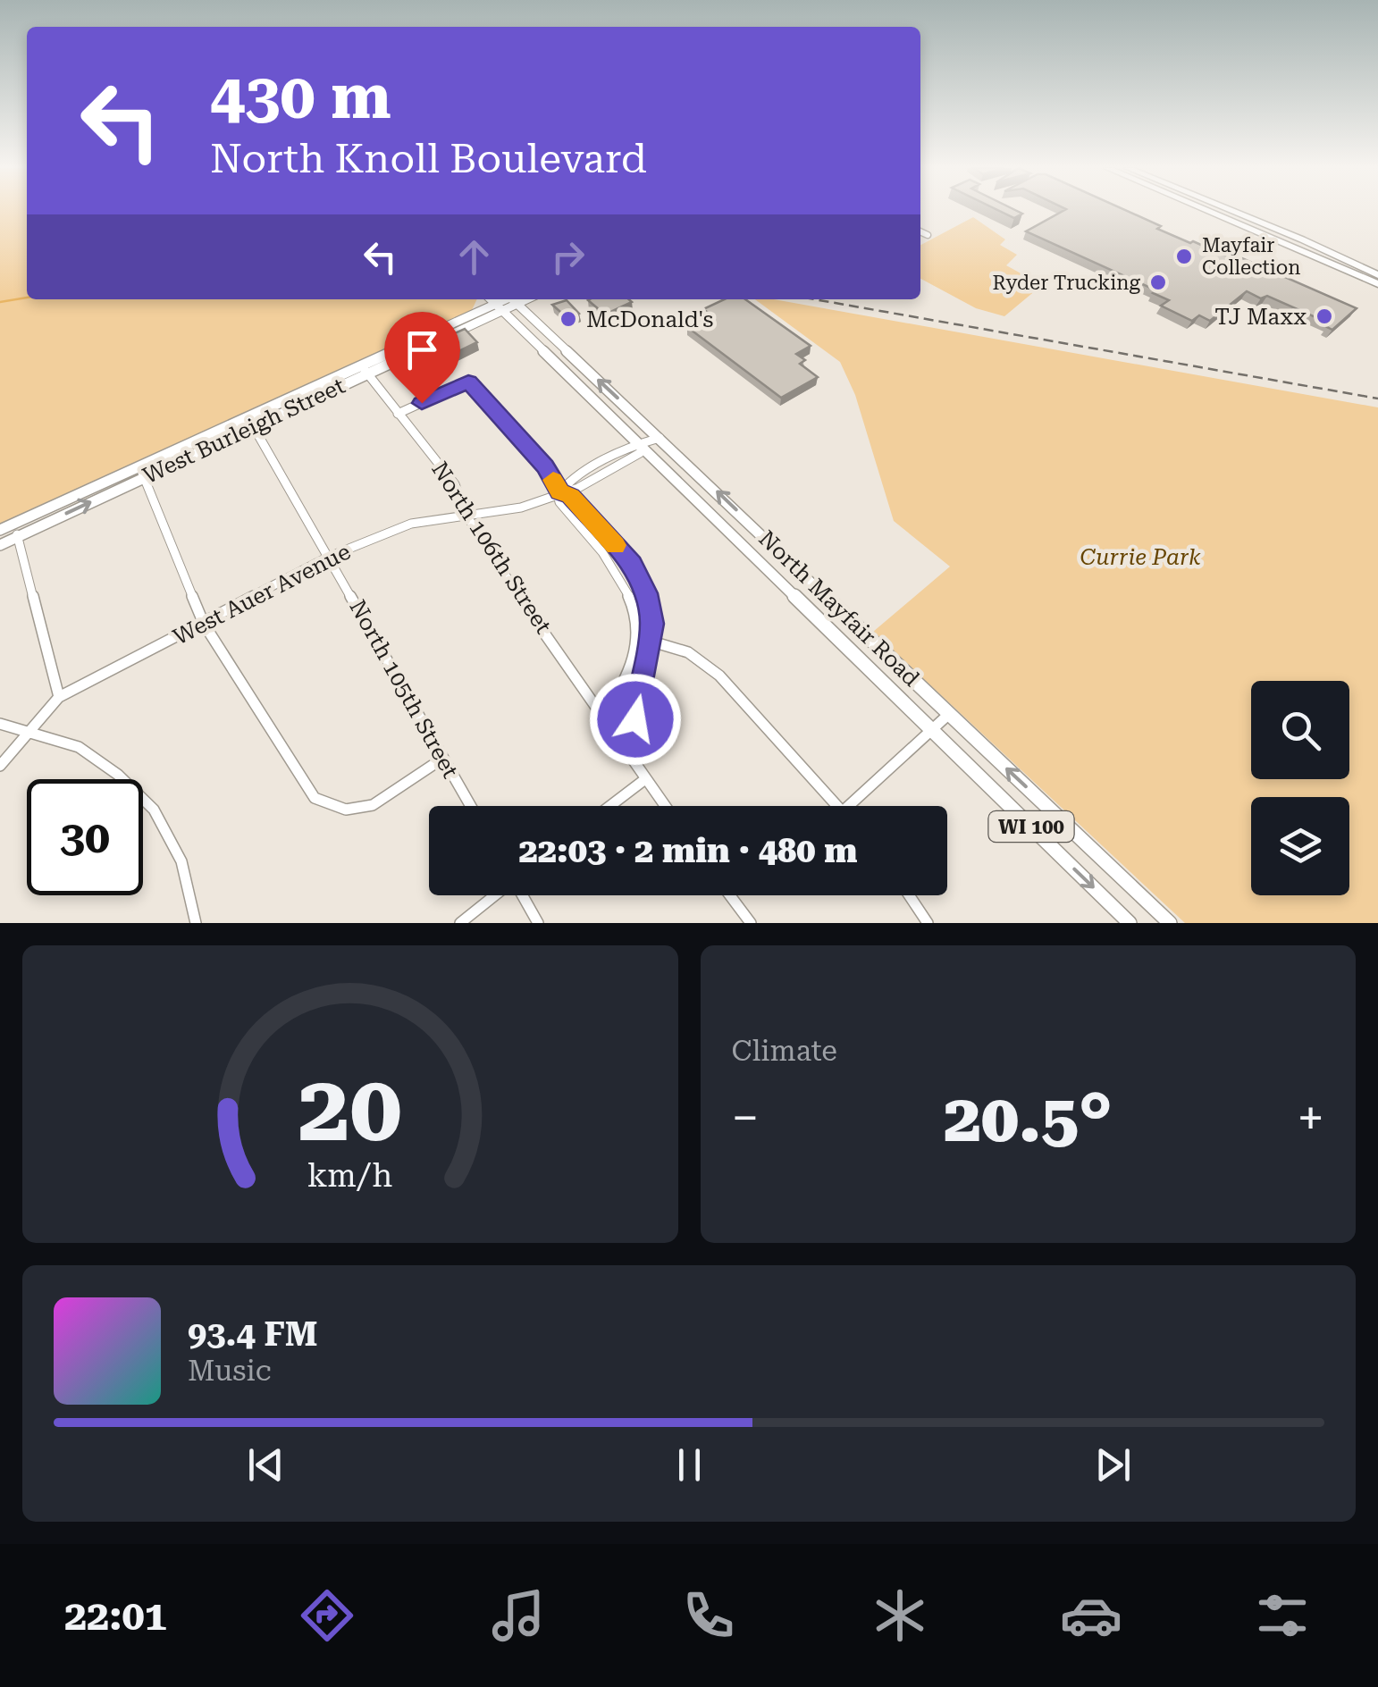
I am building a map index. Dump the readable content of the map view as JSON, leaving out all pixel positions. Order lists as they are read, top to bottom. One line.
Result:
{"streets":{"main road":["West Burleigh Street","North Mayfair Road","WI 100"],"street":["North 106th Street","West Auer Avenue","North 105th Street"]},"crossings":[["West Burleigh Street","North 106th Street"],["West Burleigh Street","North Mayfair Road"],["West Burleigh Street","North 105th Street"],["North 106th Street","West Auer Avenue"],["West Auer Avenue","North Mayfair Road"],["West Auer Avenue","North 105th Street"]],"parks":["Currie Park"],"places":["Mayfair Collection","Ryder Trucking","TJ Maxx","McDonald's"],"page":{"turn":["430 m","North Knoll Boulevard"],"limit":"30","trip":"22:03 · 2 min · 480 m","tile":"Climate","heat":["−","20.5°","+"],"song":["93.4 FM","Music"],"tabs":"22:01","gauge":["20","km/h"]}}
